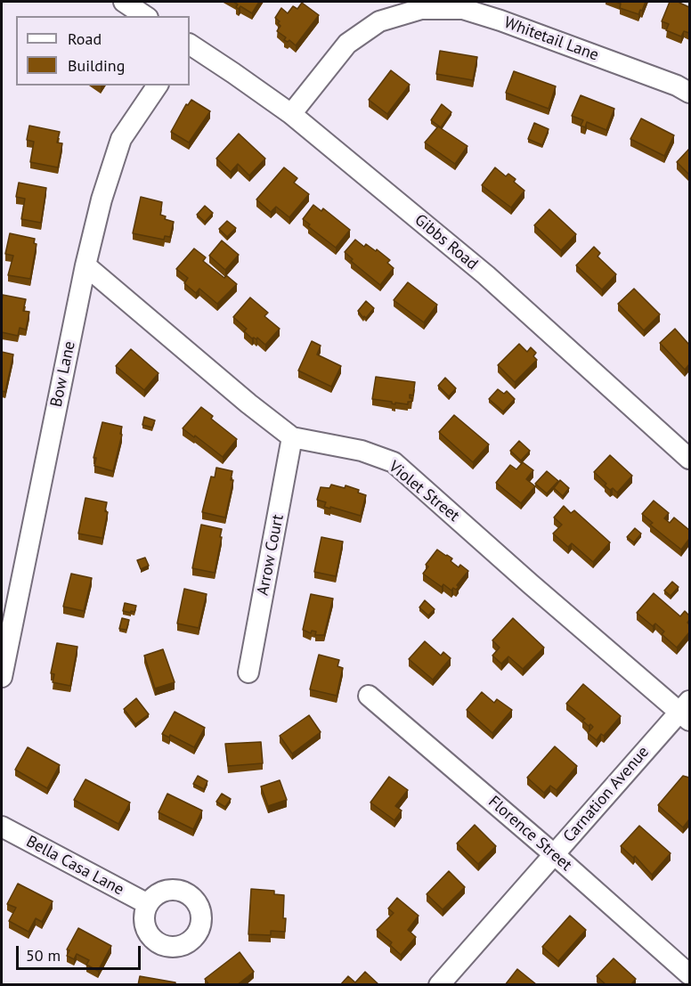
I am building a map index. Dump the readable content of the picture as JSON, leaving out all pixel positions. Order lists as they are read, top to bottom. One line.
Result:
{"streets":{"street":["Whitetail Lane","Gibbs Road","Bow Lane","Violet Street","Arrow Court","Carnation Avenue","Florence Street","Bella Casa Lane"]},"crossings":[["Whitetail Lane","Gibbs Road"],["Bow Lane","Violet Street"],["Violet Street","Arrow Court"],["Violet Street","Carnation Avenue"],["Carnation Avenue","Florence Street"]],"legend":["Road","Building"],"scale_bar":"50 m"}
